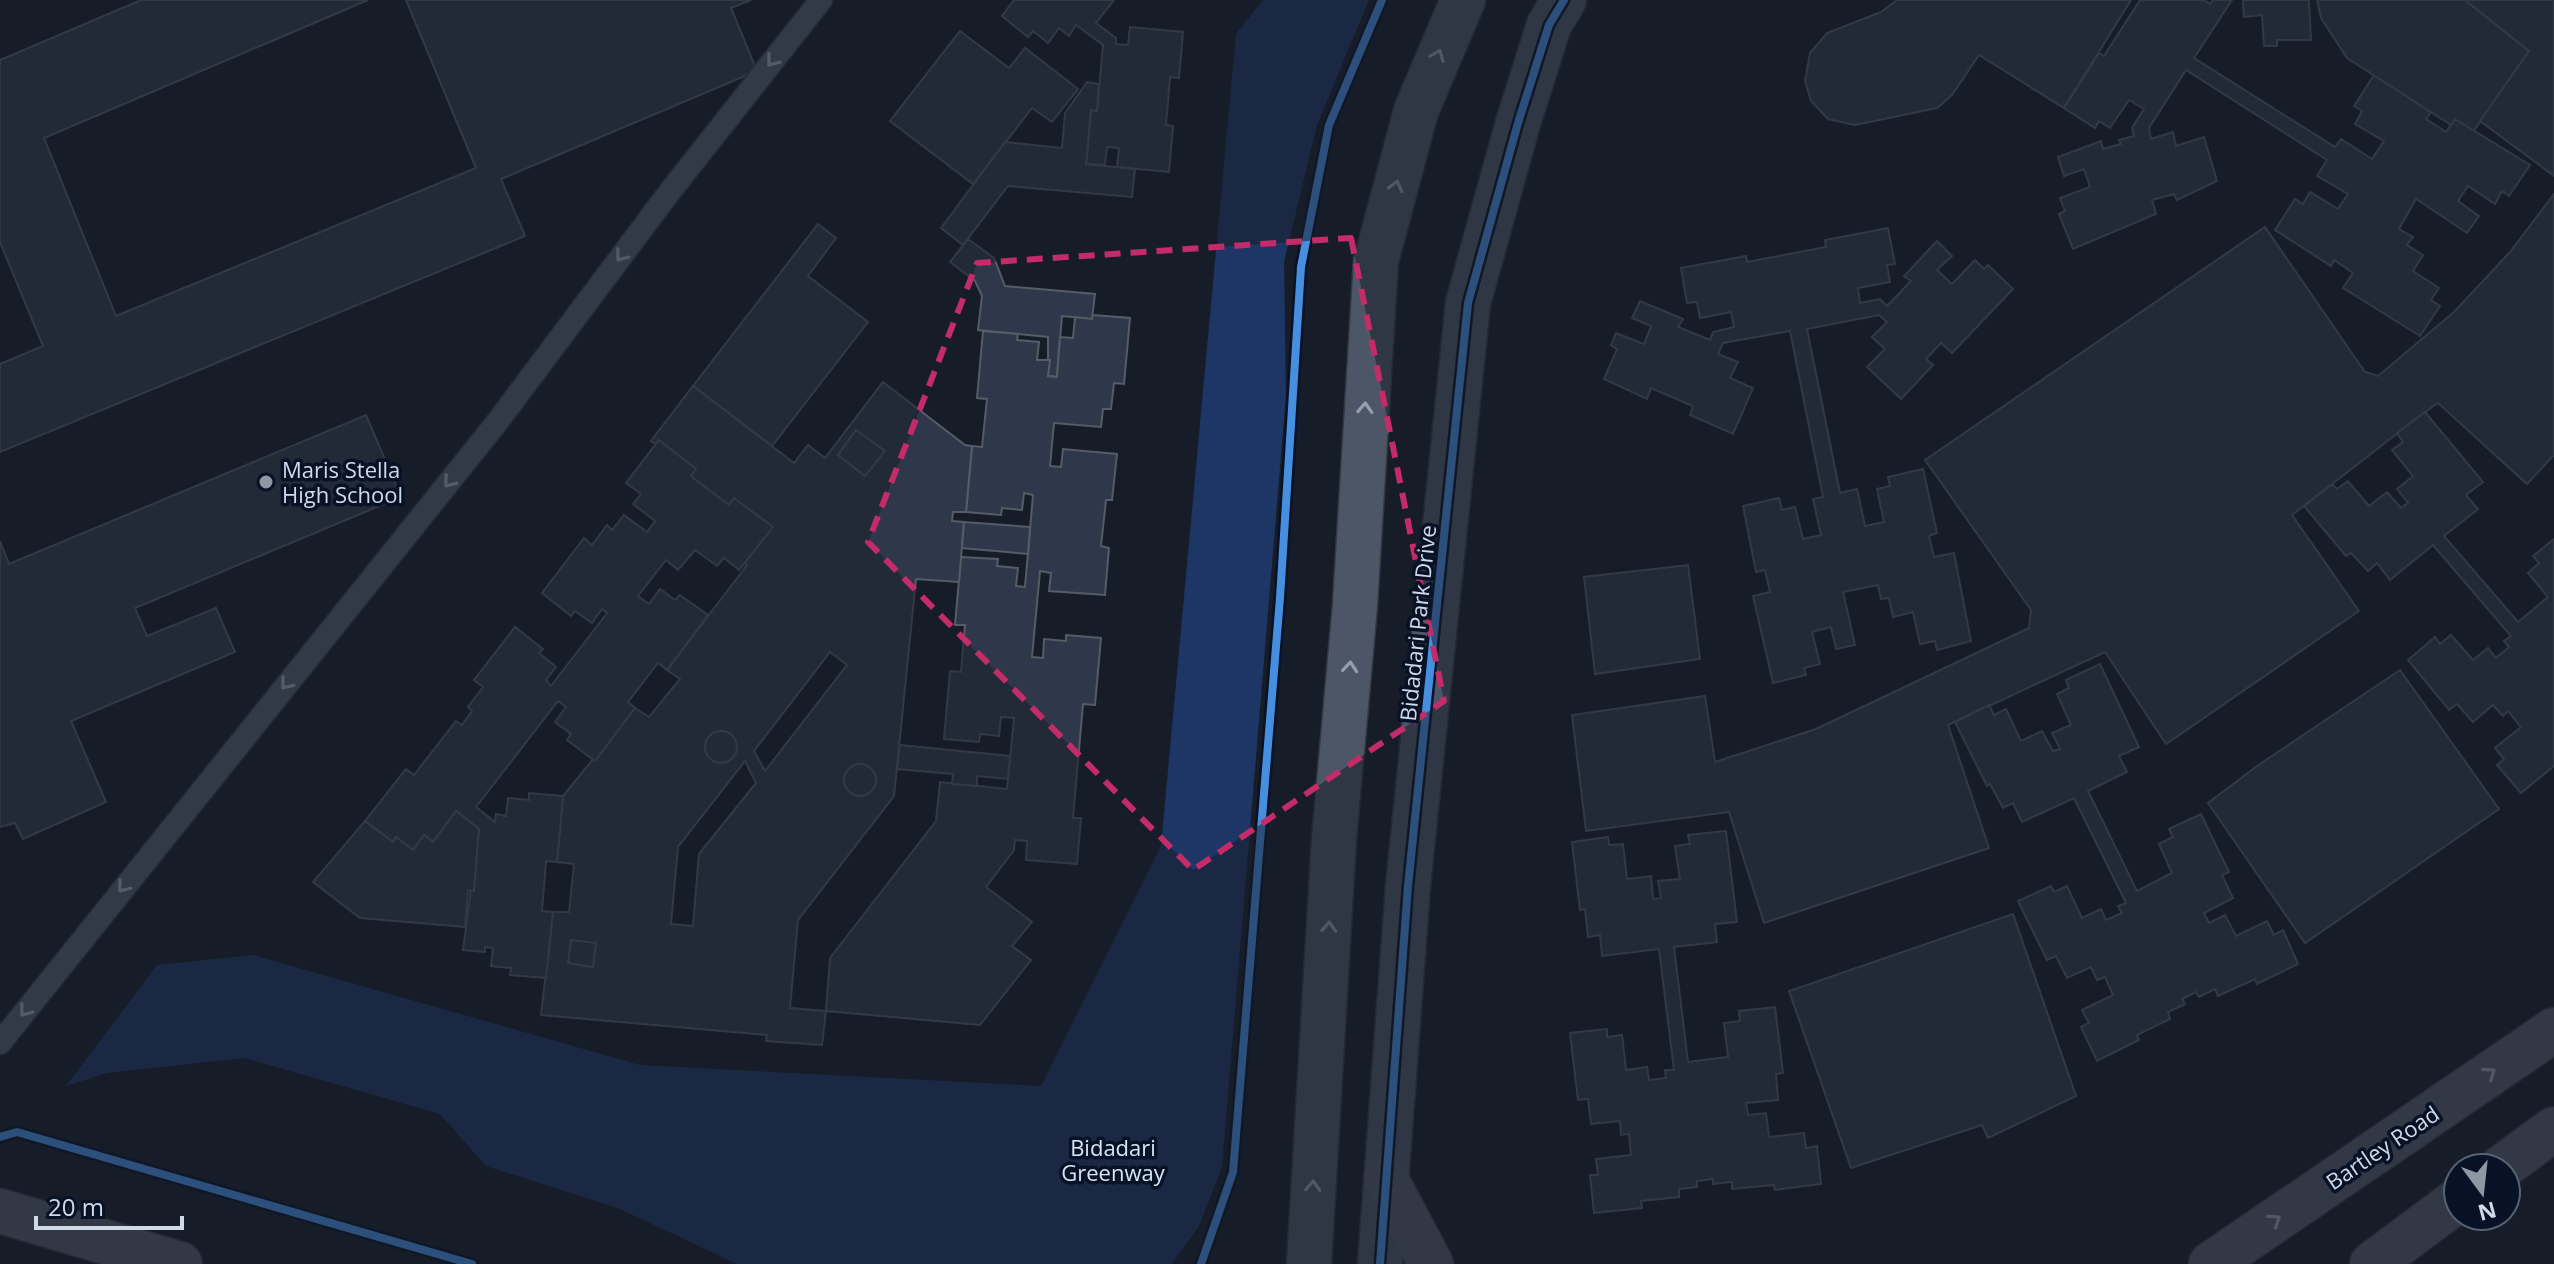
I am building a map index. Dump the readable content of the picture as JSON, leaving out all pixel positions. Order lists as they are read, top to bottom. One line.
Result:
{"streets":{"highway":["Bartley Road"],"street":["Bidadari Park Drive"]},"parks":["Bidadari Greenway"],"places":["Maris Stella High School"],"scale_bar":"20 m","north":"bottom"}
